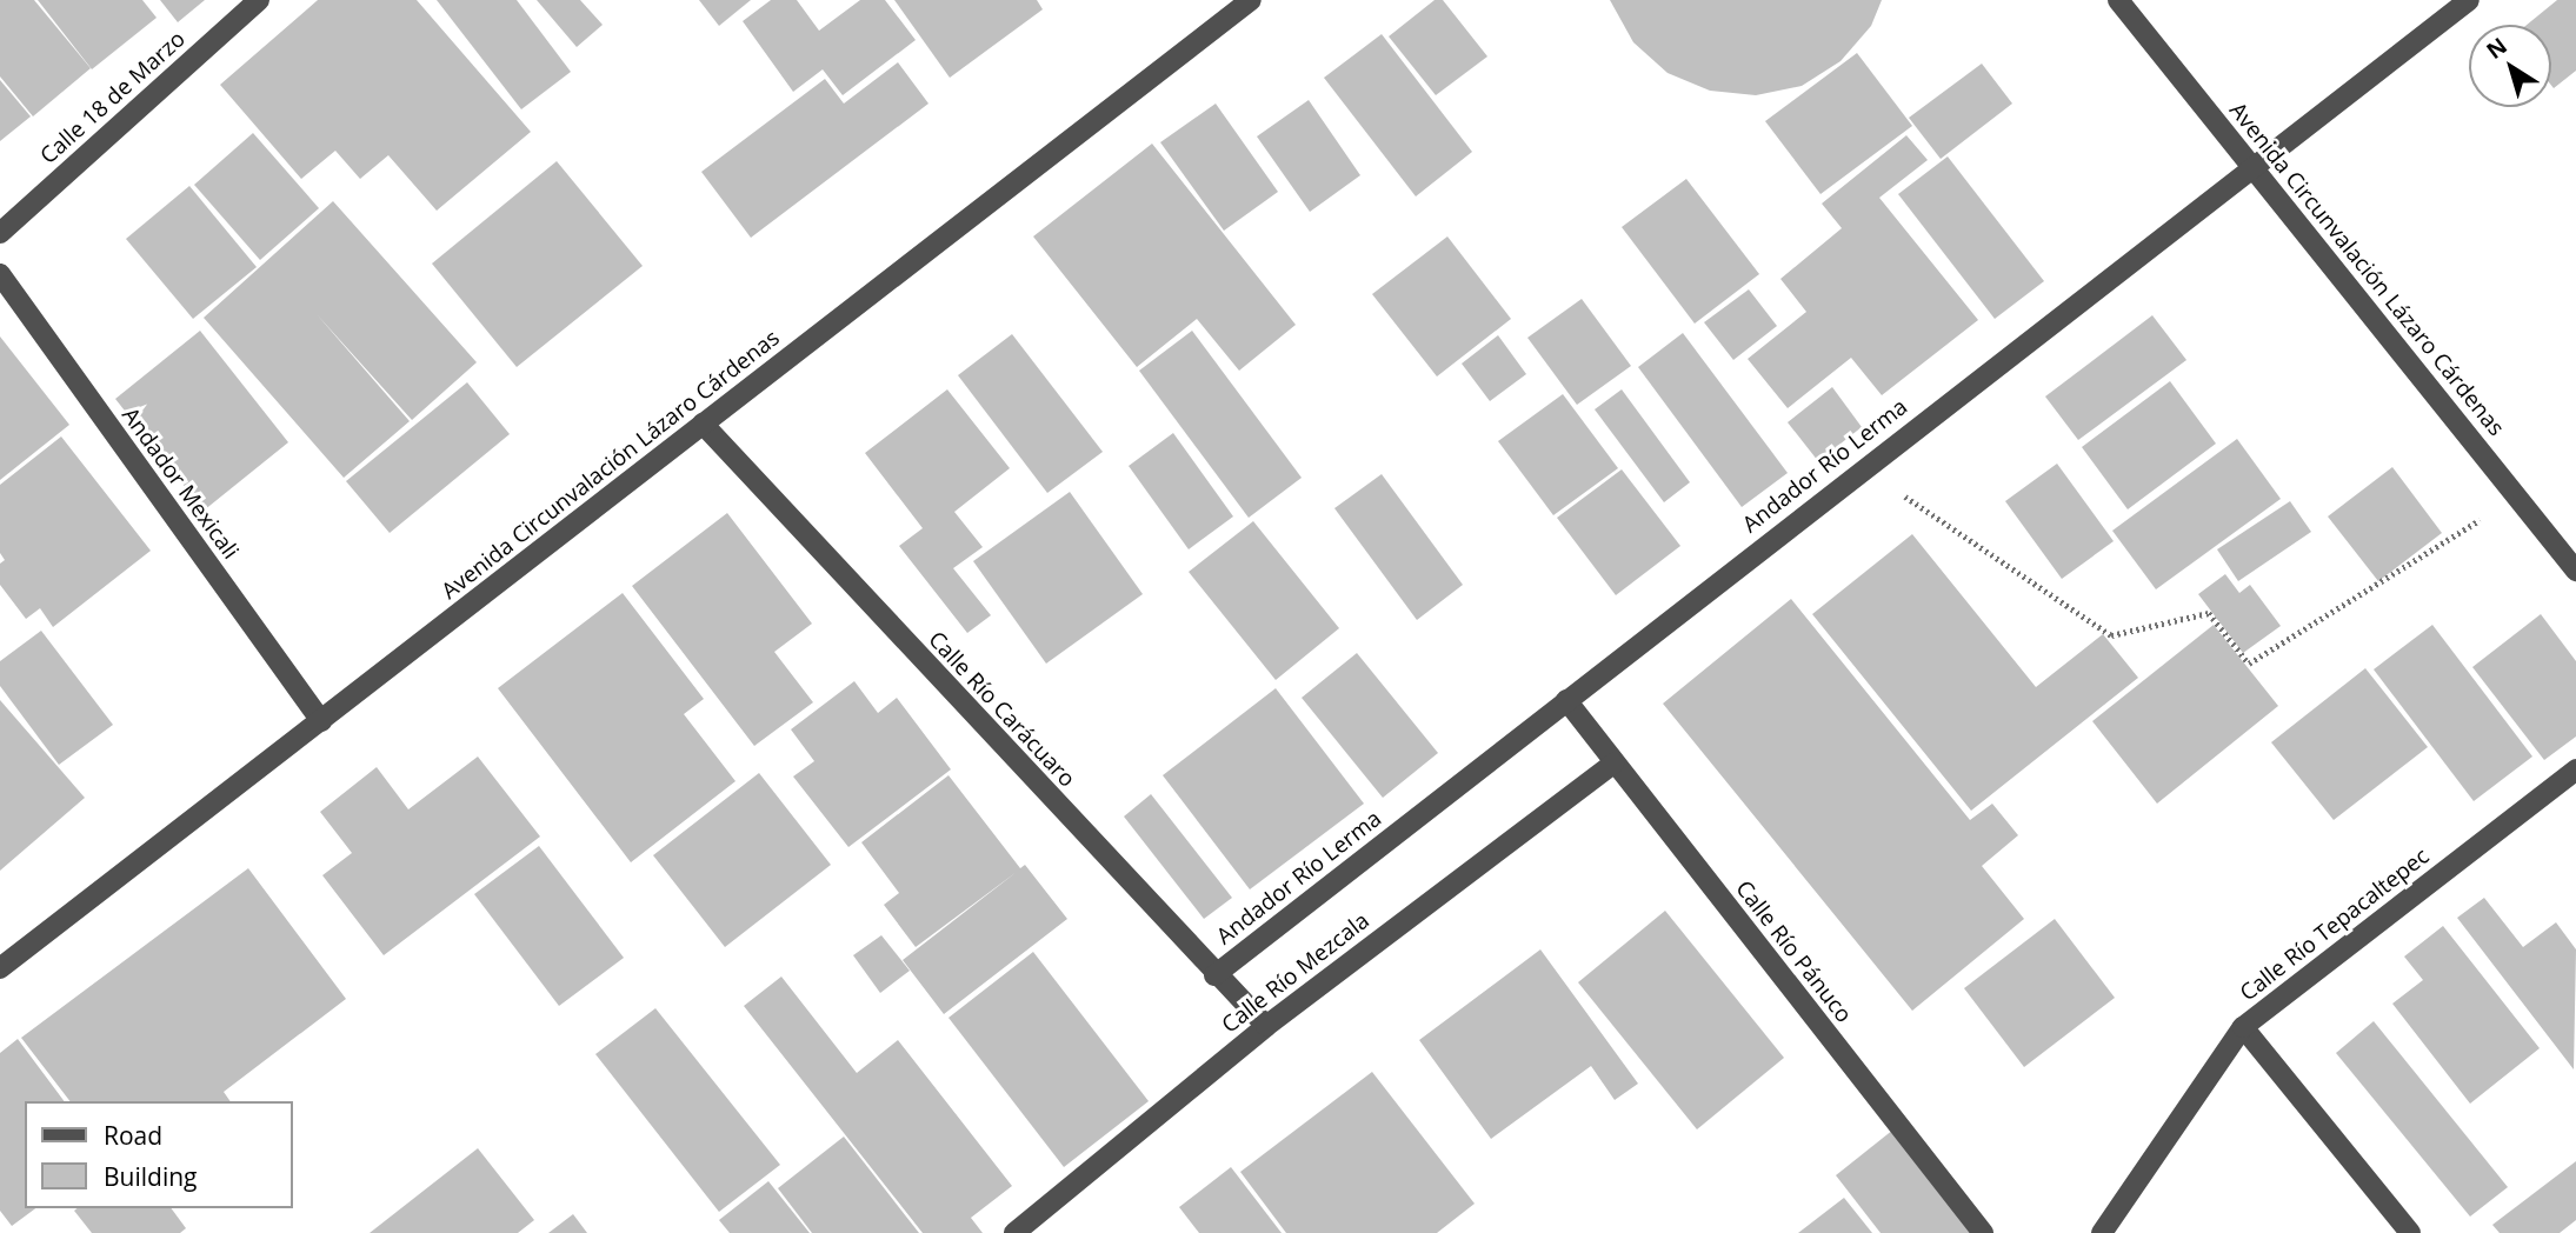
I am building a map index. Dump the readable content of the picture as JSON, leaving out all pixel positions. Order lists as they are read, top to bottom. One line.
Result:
{"streets":{"street":["Calle 18 de Marzo","Avenida Circunvalación Lázaro Cárdenas","Andador Río Lerma","Andador Mexicali","Calle Río Carácuaro","Calle Río Tepacaltepec","Calle Río Pánuco","Calle Río Mezcala"]},"crossings":[["Avenida Circunvalación Lázaro Cárdenas","Andador Río Lerma"],["Avenida Circunvalación Lázaro Cárdenas","Andador Mexicali"],["Avenida Circunvalación Lázaro Cárdenas","Calle Río Carácuaro"],["Andador Río Lerma","Calle Río Carácuaro"],["Andador Río Lerma","Calle Río Pánuco"],["Calle Río Carácuaro","Calle Río Mezcala"],["Calle Río Pánuco","Calle Río Mezcala"]],"legend":["Road","Building"],"north":"top left"}
